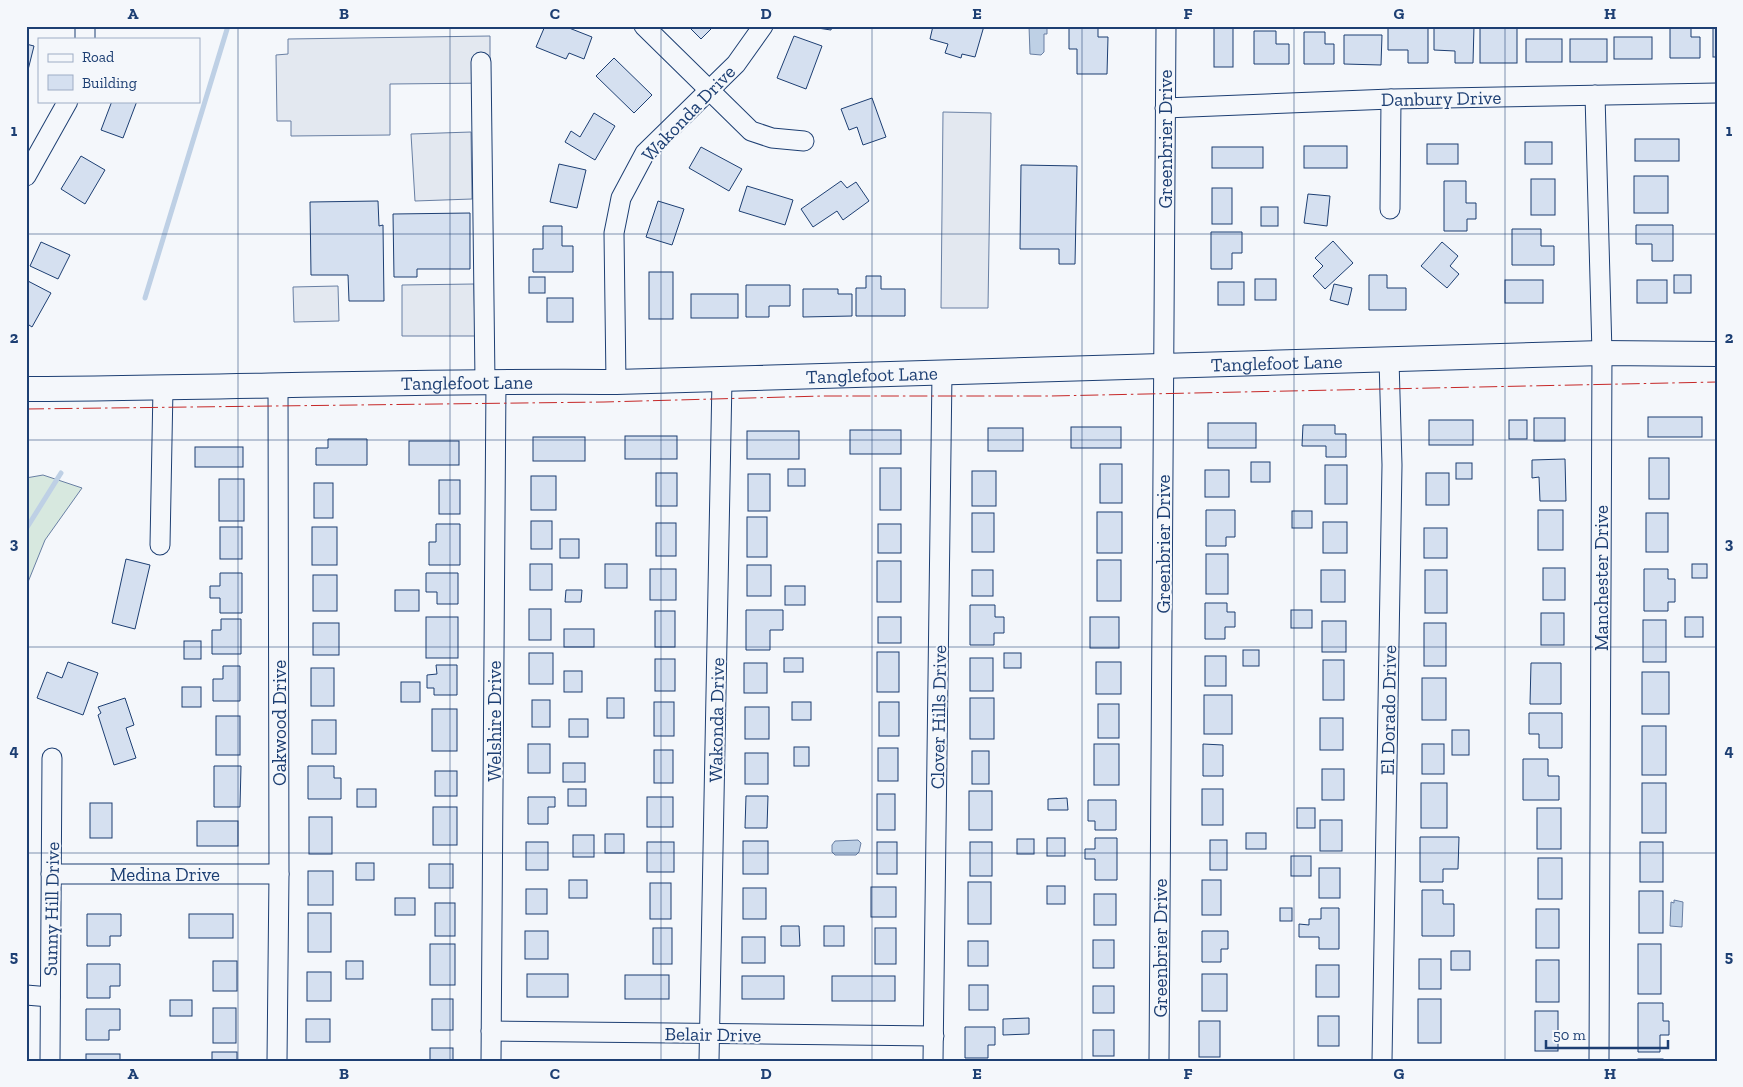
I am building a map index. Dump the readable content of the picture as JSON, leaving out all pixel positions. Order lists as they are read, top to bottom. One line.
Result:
{"streets":{"main road":["Tanglefoot Lane"],"street":["Danbury Drive","Wakonda Drive","Greenbrier Drive","Manchester Drive","El Dorado Drive","Clover Hills Drive","Welshire Drive","Oakwood Drive","Medina Drive","Sunny Hill Drive","Belair Drive"]},"crossings":[["Danbury Drive","Greenbrier Drive"],["Danbury Drive","Manchester Drive"],["Wakonda Drive","Tanglefoot Lane"],["Wakonda Drive","Belair Drive"],["Greenbrier Drive","Tanglefoot Lane"],["Tanglefoot Lane","Manchester Drive"],["Tanglefoot Lane","El Dorado Drive"],["Tanglefoot Lane","Clover Hills Drive"],["Tanglefoot Lane","Welshire Drive"],["Tanglefoot Lane","Oakwood Drive"],["Clover Hills Drive","Belair Drive"],["Welshire Drive","Belair Drive"],["Oakwood Drive","Medina Drive"],["Medina Drive","Sunny Hill Drive"]],"legend":["Road","Building"],"scale_bar":"50 m","grid":{"columns":["A","B","C","D","E","F","G","H"],"rows":["1","2","3","4","5"]}}
